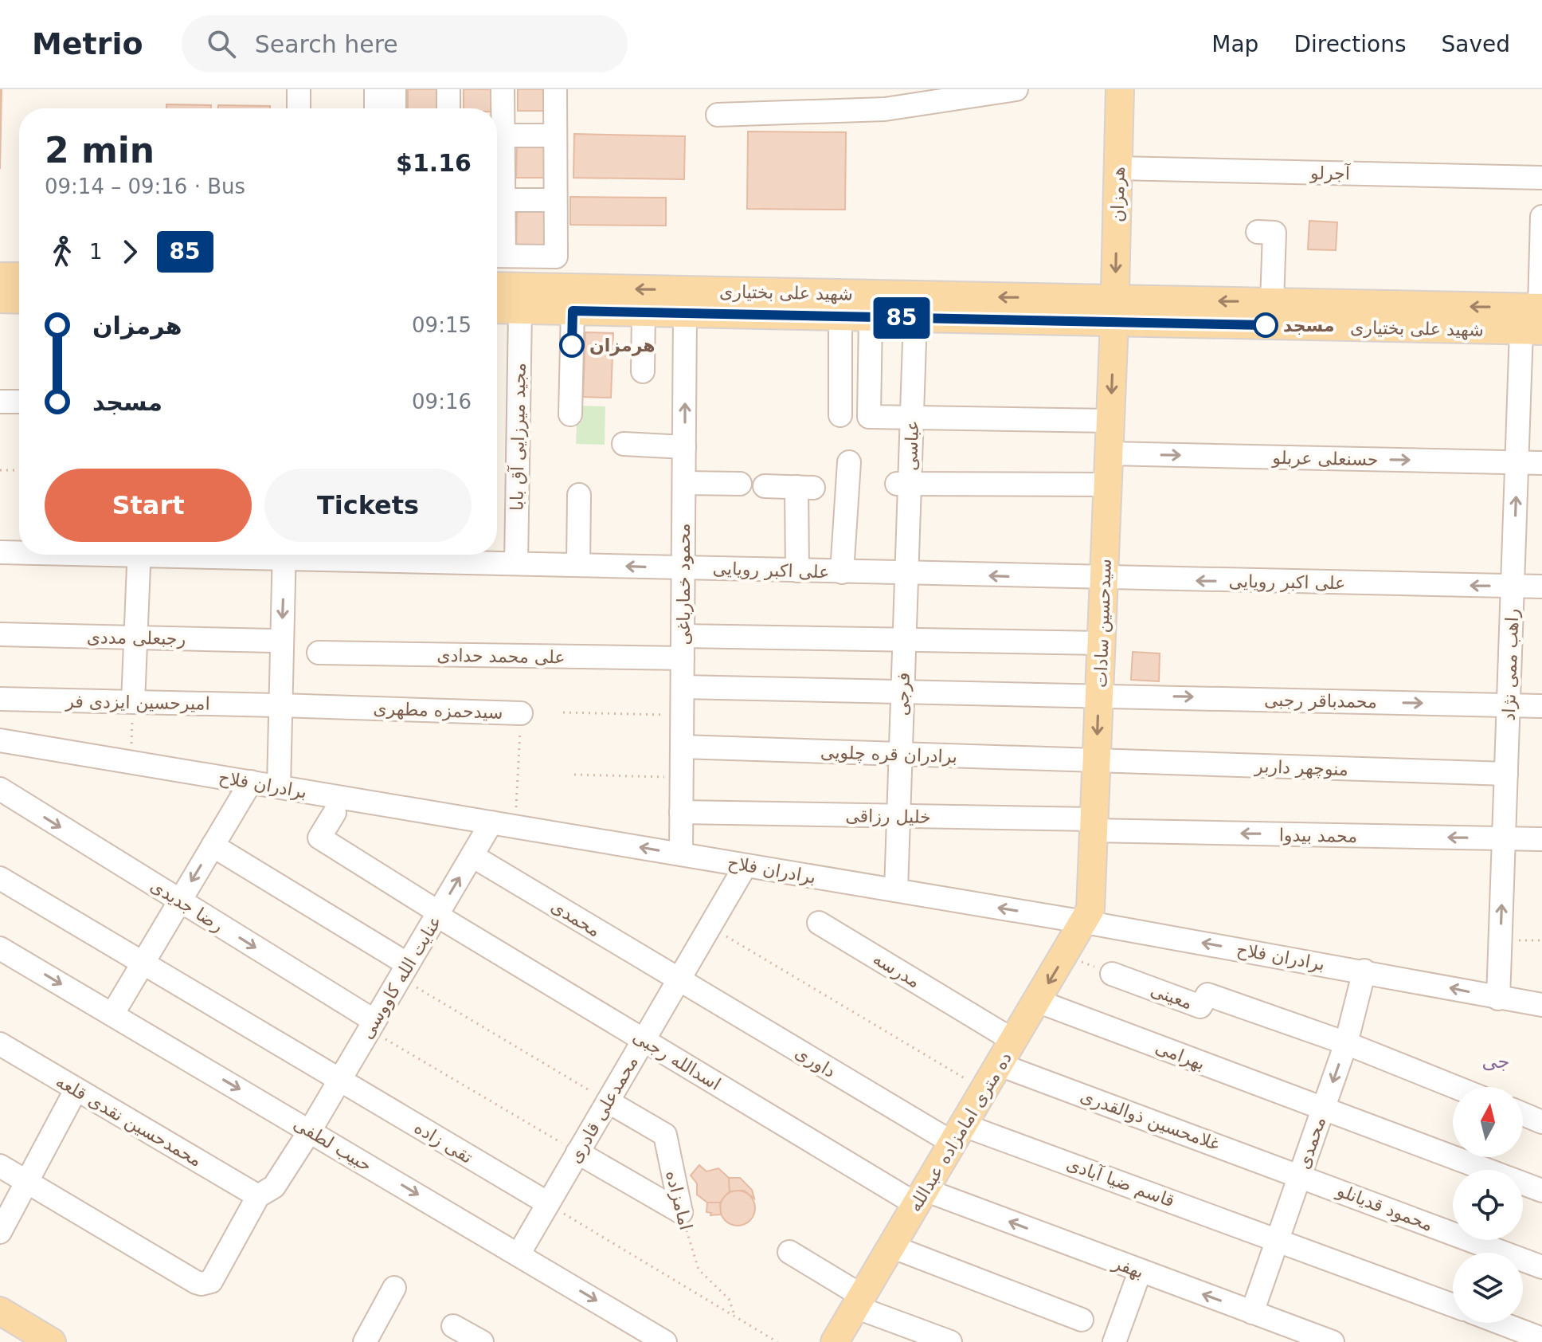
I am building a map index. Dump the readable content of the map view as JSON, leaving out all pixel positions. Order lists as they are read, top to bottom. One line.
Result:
{"streets":{"main road":["هرمزان","شهید علی بختیاری","سیدحسین سادات","ده متری امامزاده عبدالله"],"street":["آجرلو","مجید میرزایی آق بابا","عباسی","حسنعلی عربلو","علی اکبر رویایی","محمود خمارباغی","رجبعلی مددی","علی محمد حدادی","راهب ممی نژاد","فرجی","محمدباقر رجبی","امیرحسین ایزدی فر","سیدحمزه مطهری","برادران قره چلویی","منوچهر داربر","برادران فلاح","خلیل رزاقی","محمد بیدوا","رضا جدیدی","محمدی","مدرسه","عنایت‌ الله کاووسی","معینی","بهرامی","اسدالله رجبی","داوری","محمدعلی قادری","غلامحسین ذوالقدری","محمدحسین نقدی قلعه","تقی زاده","حبیب لطفی","قاسم ضیا آبادی","امامزاده","محمود قدیانلو","بهفر"]},"crossings":[["آجرلو","هرمزان"],["هرمزان","شهید علی بختیاری"],["هرمزان","سیدحسین سادات"],["شهید علی بختیاری","مجید میرزایی آق بابا"],["شهید علی بختیاری","عباسی"],["شهید علی بختیاری","محمود خمارباغی"],["شهید علی بختیاری","سیدحسین سادات"],["شهید علی بختیاری","راهب ممی نژاد"],["مجید میرزایی آق بابا","علی اکبر رویایی"],["عباسی","علی اکبر رویایی"],["عباسی","فرجی"],["حسنعلی عربلو","سیدحسین سادات"],["حسنعلی عربلو","راهب ممی نژاد"],["علی اکبر رویایی","محمود خمارباغی"],["علی اکبر رویایی","سیدحسین سادات"],["علی اکبر رویایی","راهب ممی نژاد"],["علی اکبر رویایی","فرجی"],["محمود خمارباغی","علی محمد حدادی"],["محمود خمارباغی","محمدباقر رجبی"],["محمود خمارباغی","برادران قره چلویی"],["محمود خمارباغی","برادران فلاح"],["محمود خمارباغی","خلیل رزاقی"],["سیدحسین سادات","محمدباقر رجبی"],["سیدحسین سادات","برادران قره چلویی"],["سیدحسین سادات","منوچهر داربر"],["سیدحسین سادات","برادران فلاح"],["سیدحسین سادات","خلیل رزاقی"],["سیدحسین سادات","محمد بیدوا"],["سیدحسین سادات","ده متری امامزاده عبدالله"],["راهب ممی نژاد","محمدباقر رجبی"],["راهب ممی نژاد","منوچهر داربر"],["راهب ممی نژاد","برادران فلاح"],["راهب ممی نژاد","محمد بیدوا"],["فرجی","محمدباقر رجبی"],["فرجی","برادران قره چلویی"],["فرجی","برادران فلاح"],["فرجی","خلیل رزاقی"],["امیرحسین ایزدی فر","سیدحمزه مطهری"],["سیدحمزه مطهری","برادران فلاح"],["برادران قره چلویی","منوچهر داربر"],["برادران فلاح","محمدی"],["برادران فلاح","عنایت‌ الله کاووسی"],["برادران فلاح","محمدعلی قادری"],["برادران فلاح","ده متری امامزاده عبدالله"],["خلیل رزاقی","محمد بیدوا"],["رضا جدیدی","عنایت‌ الله کاووسی"],["محمدی","عنایت‌ الله کاووسی"],["محمدی","معینی"],["محمدی","بهرامی"],["محمدی","داوری"],["محمدی","محمدعلی قادری"],["محمدی","غلامحسین ذوالقدری"],["محمدی","قاسم ضیا آبادی"],["محمدی","محمود قدیانلو"],["محمدی","بهفر"],["مدرسه","ده متری امامزاده عبدالله"],["عنایت‌ الله کاووسی","اسدالله رجبی"],["عنایت‌ الله کاووسی","محمدحسین نقدی قلعه"],["عنایت‌ الله کاووسی","تقی زاده"],["عنایت‌ الله کاووسی","حبیب لطفی"],["بهرامی","ده متری امامزاده عبدالله"],["اسدالله رجبی","محمدعلی قادری"],["اسدالله رجبی","ده متری امامزاده عبدالله"],["اسدالله رجبی","بهفر"],["داوری","محمدعلی قادری"],["داوری","ده متری امامزاده عبدالله"],["داوری","قاسم ضیا آبادی"],["محمدعلی قادری","تقی زاده"],["محمدعلی قادری","حبیب لطفی"],["محمدعلی قادری","امامزاده"],["غلامحسین ذوالقدری","ده متری امامزاده عبدالله"],["غلامحسین ذوالقدری","محمود قدیانلو"],["ده متری امامزاده عبدالله","قاسم ضیا آبادی"],["ده متری امامزاده عبدالله","بهفر"]],"one_way":["هرمزان","حسنعلی عربلو","محمدباقر رجبی","برادران فلاح","محمد بیدوا"],"districts":["جی"],"places":["مسجد","هرمزان"],"lines":["bus line 85"],"north":"top","page":{"header":"Metrio","search":"Search here","nav":["Map","Directions","Saved"],"on_map":"85","heading":["2 min","09:14 – 09:16 · Bus","$1.16"],"legs":["1","85"],"list":[{"name":"هرمزان","value":"09:15"},{"name":"مسجد","value":"09:16"}],"buttons":["Start","Tickets"]}}
